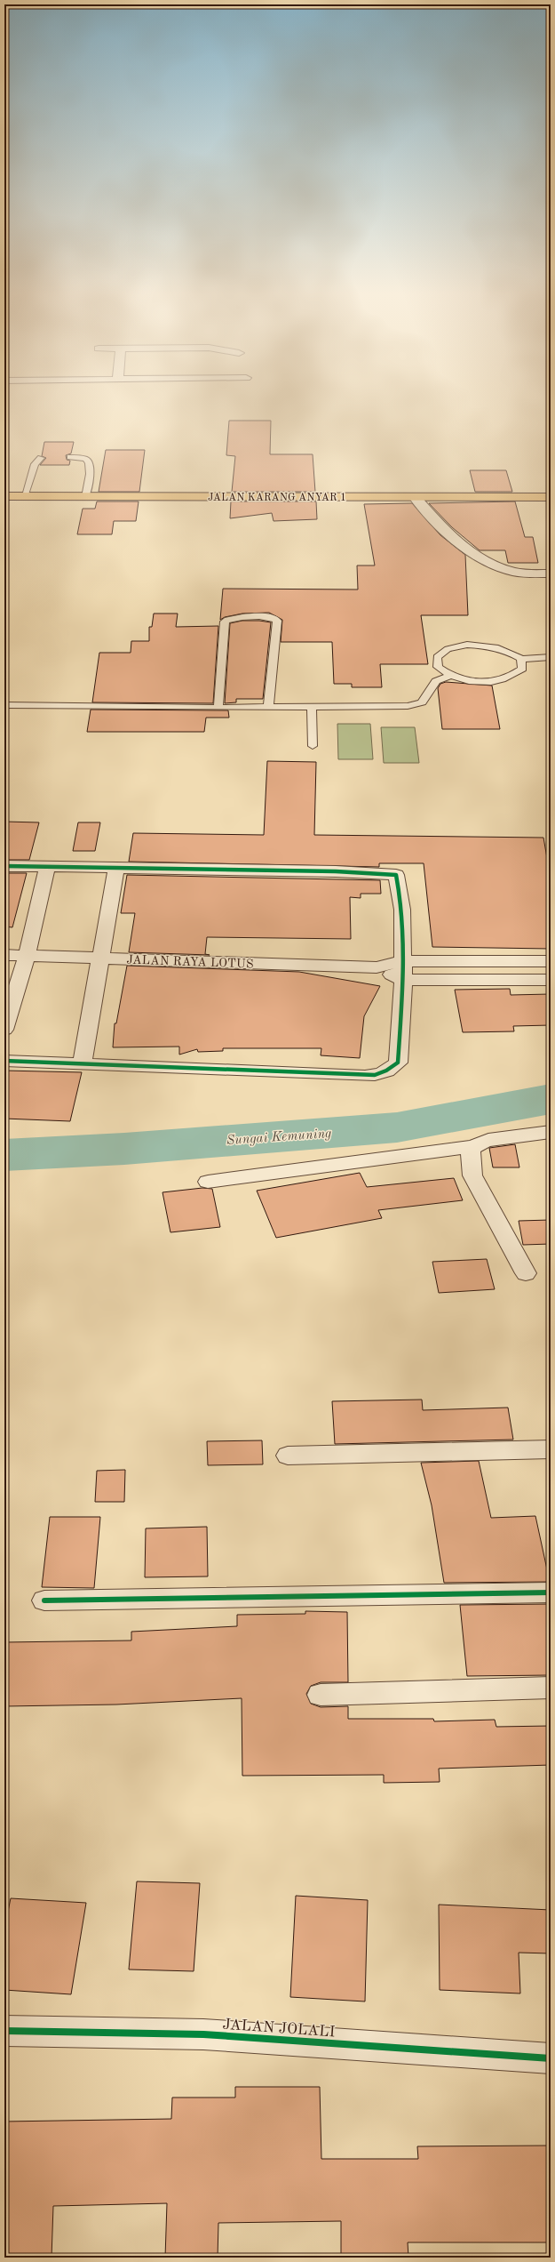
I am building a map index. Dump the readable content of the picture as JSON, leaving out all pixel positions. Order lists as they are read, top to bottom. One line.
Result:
{"streets":{"main road":["JALAN KARANG ANYAR 1"],"street":["JALAN RAYA LOTUS","JALAN JOLALI"]},"water":["Sungai Kemuning"]}
